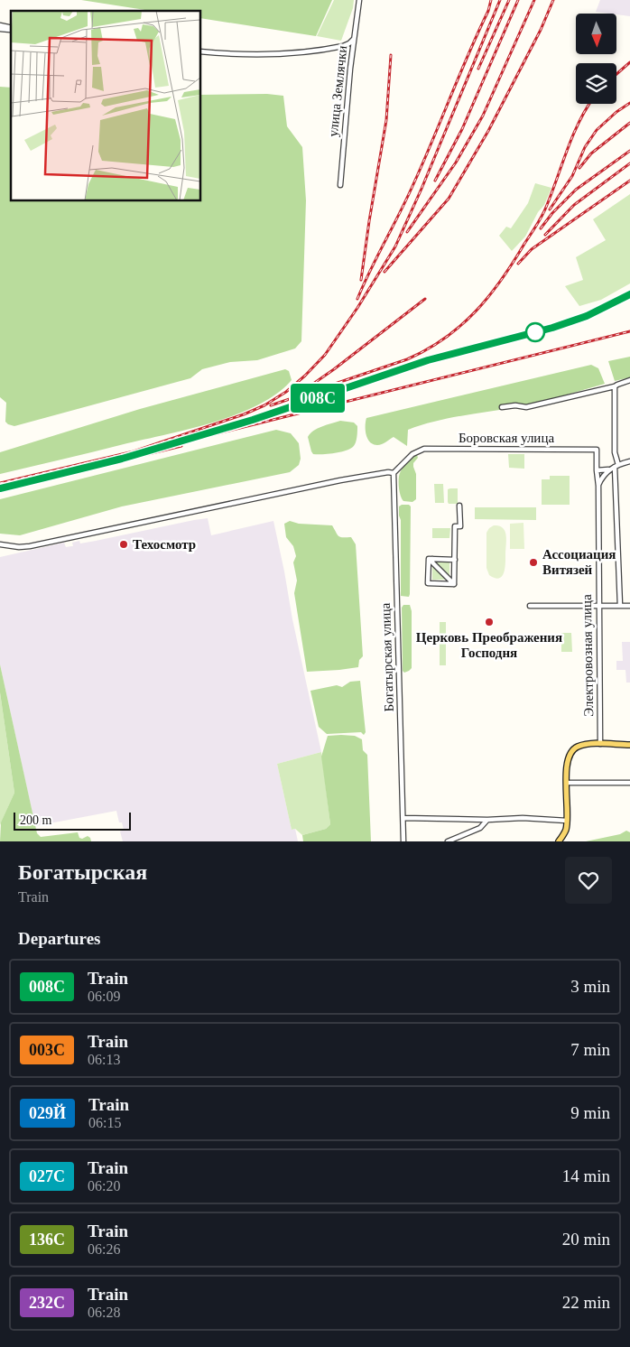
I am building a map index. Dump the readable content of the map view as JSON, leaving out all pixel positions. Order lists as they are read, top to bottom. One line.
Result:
{"streets":{"street":["улица Землячки","Боровская улица","Электровозная улица","Богатырская улица"]},"crossings":[["Боровская улица","Электровозная улица"],["Боровская улица","Богатырская улица"]],"places":["Техосмотр","Ассоциация Витязей","Церковь Преображения Господня"],"scale_bar":"200 m","north":"bottom","page":{"on_map":"008С","scale":"200 m","heading":[["Богатырская","Train"],"Departures"],"list":[{"mark":"008С","name":"Train","note":"06:09","value":"3 min"},{"mark":"003С","name":"Train","note":"06:13","value":"7 min"},{"mark":"029Й","name":"Train","note":"06:15","value":"9 min"},{"mark":"027С","name":"Train","note":"06:20","value":"14 min"},{"mark":"136С","name":"Train","note":"06:26","value":"20 min"},{"mark":"232C","name":"Train","note":"06:28","value":"22 min"}]}}
